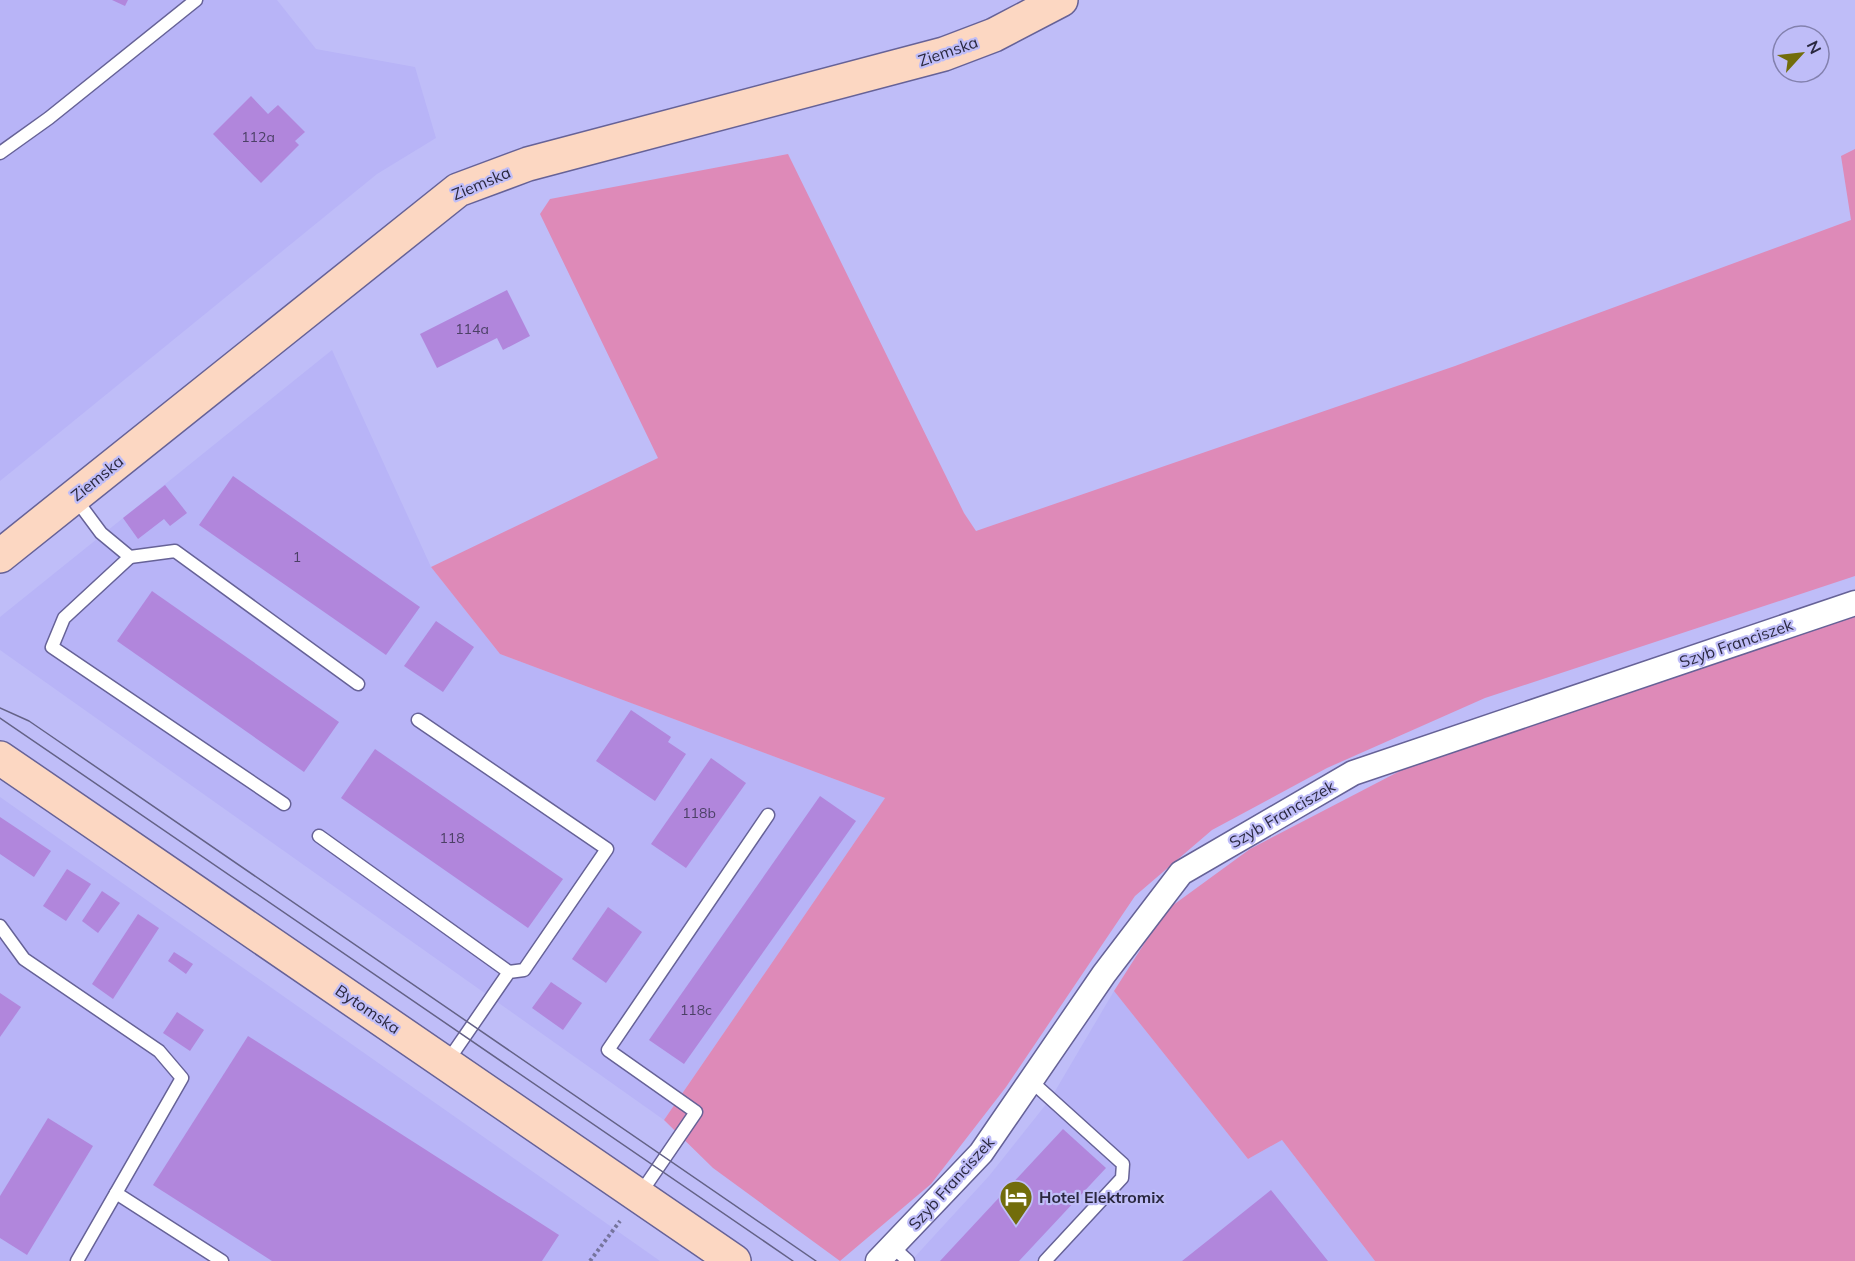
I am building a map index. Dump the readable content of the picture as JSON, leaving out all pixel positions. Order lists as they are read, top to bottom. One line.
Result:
{"streets":{"street":["Ziemska","Szyb Franciszek","Bytomska"]},"places":{"hotel":["Hotel Elektromix"]},"house_numbers":["112a","114a","1","118b","118","118c"],"north":"top right"}
